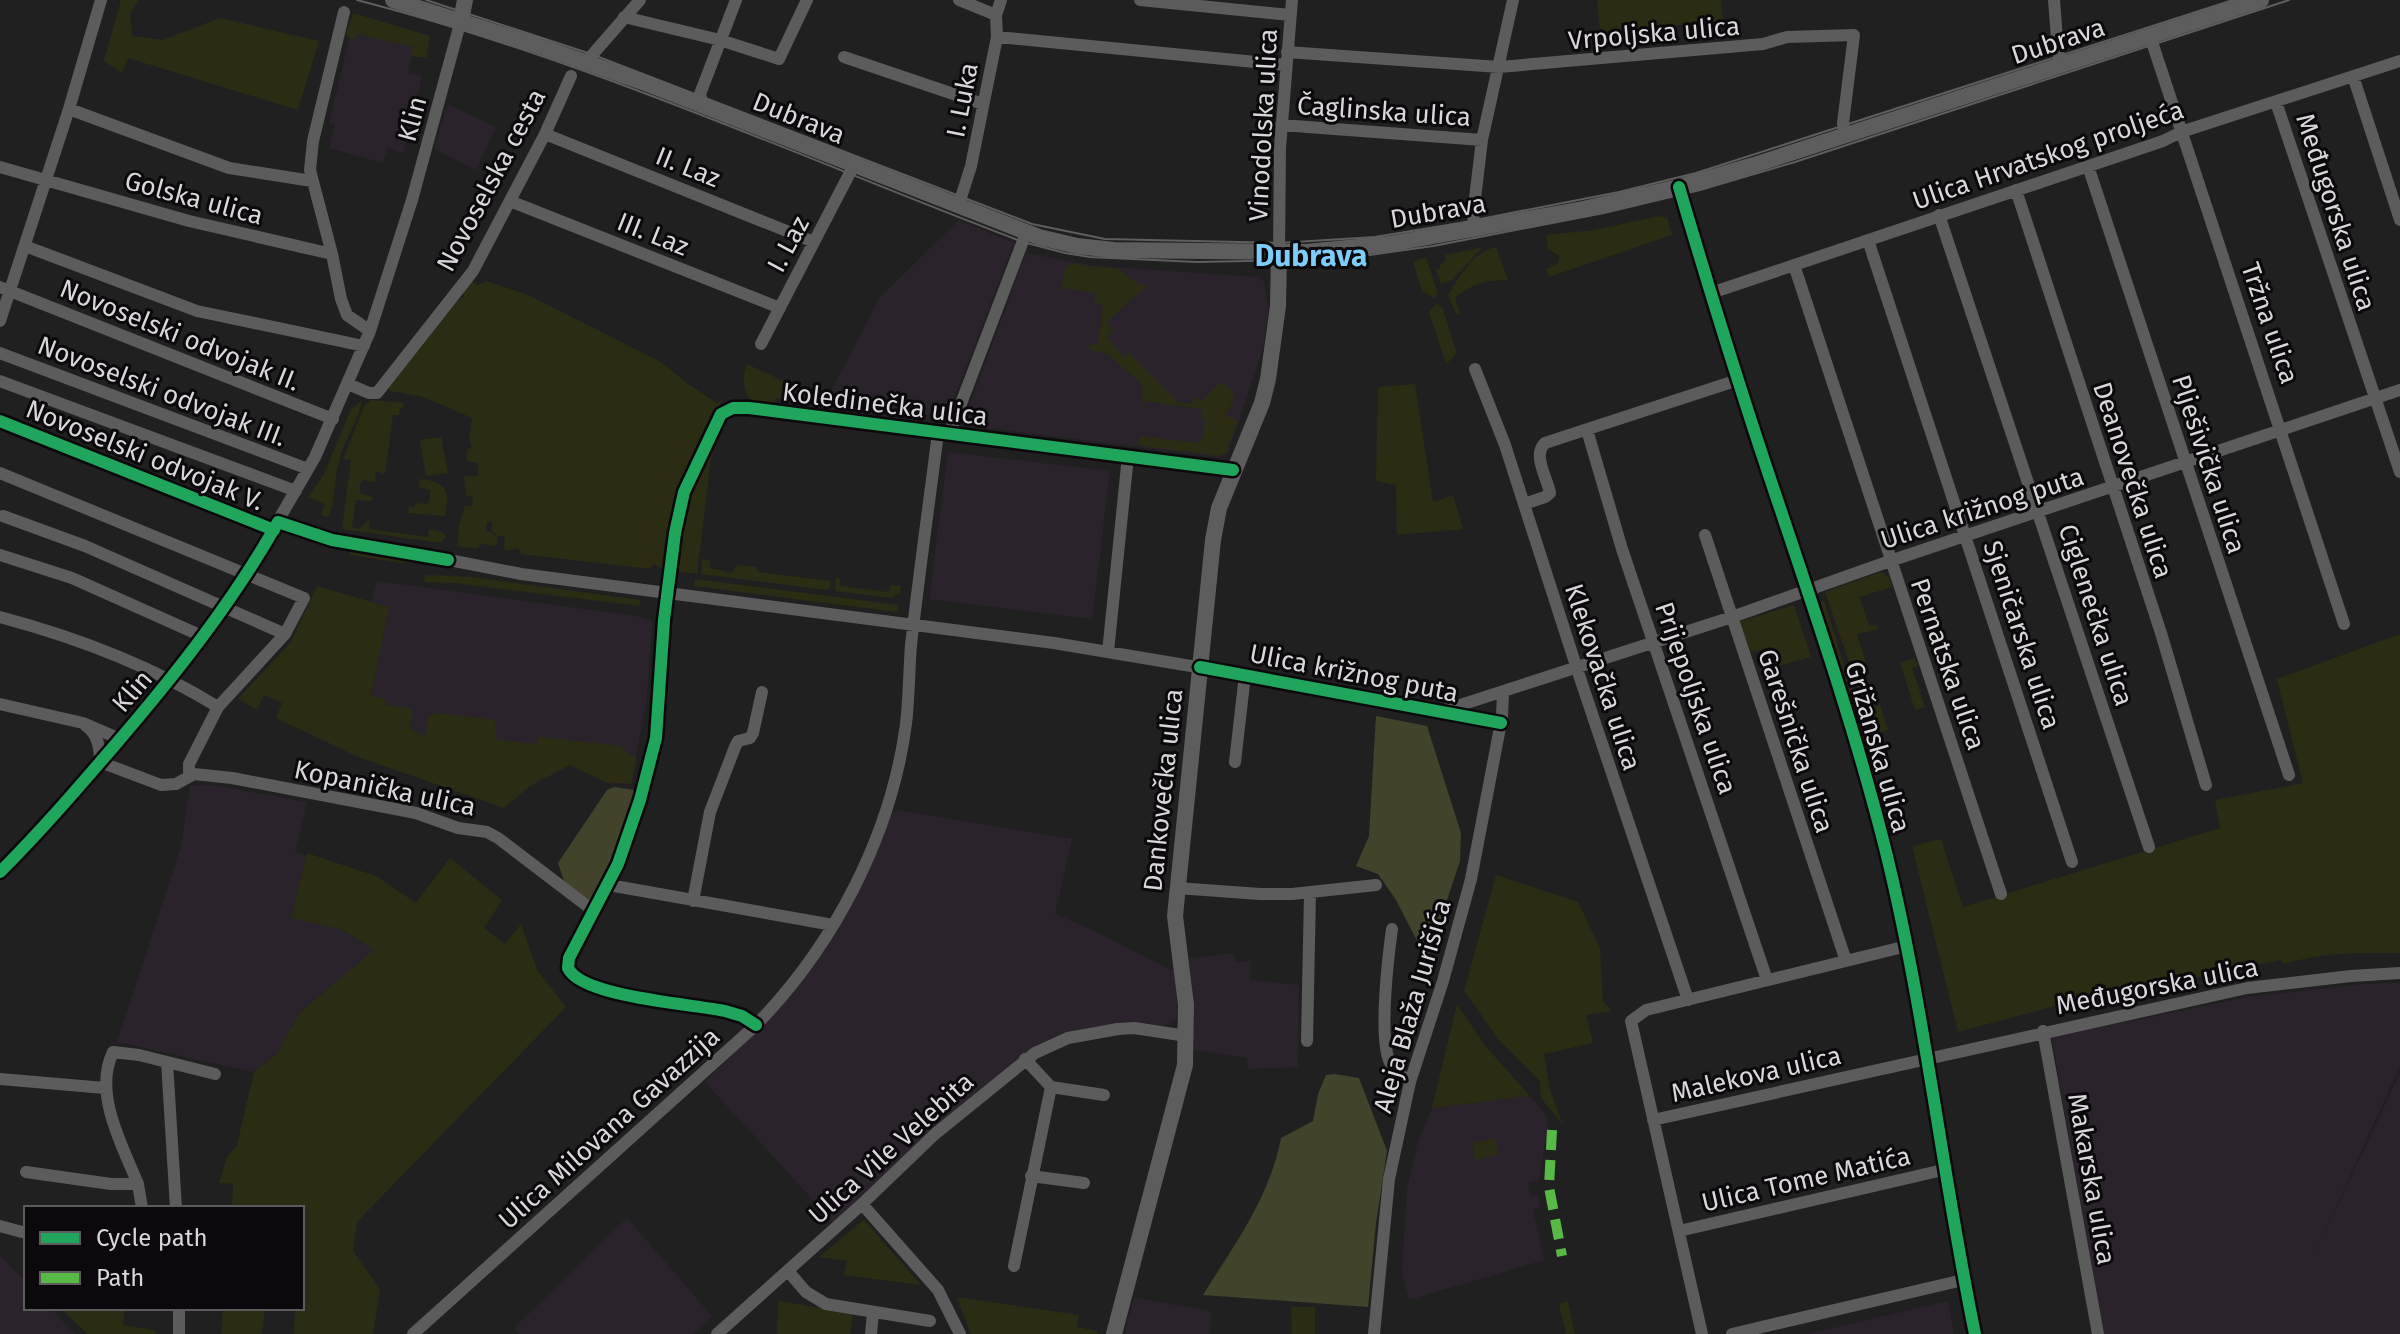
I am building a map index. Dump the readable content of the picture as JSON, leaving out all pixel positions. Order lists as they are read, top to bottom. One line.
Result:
{"streets":{"main road":["Dubrava","Dankovečka ulica"],"street":["Vrpoljska ulica","I. Luka","Čaglinska ulica","Klin","Vinodolska ulica","Ulica Hrvatskog proljeća","II. Laz","Novoselska cesta","Golska ulica","Međugorska ulica","III. Laz","I. Laz","Tržna ulica","Novoselski odvojak II.","Novoselski odvojak III.","Koledinečka ulica","Novoselski odvojak V.","Plješivička ulica","Deanovečka ulica","Ulica križnog puta","Ciglenečka ulica","Sjeničarska ulica","Pernatska ulica","Klekovačka ulica","Prijepoljska ulica","Garešnička ulica","Grižanska ulica","Kopanička ulica","Aleja Blaža Jurišića","Malekova ulica","Ulica Milovana Gavazzija","Ulica Vile Velebita","Ulica Tome Matića","Makarska ulica"]},"crossings":[["Vrpoljska ulica","Dubrava"],["Dubrava","I. Luka"],["Dubrava","Klin"],["Dubrava","Vinodolska ulica"],["Dubrava","I. Laz"],["Dubrava","Tržna ulica"],["Dubrava","Grižanska ulica"],["Dubrava","Dankovečka ulica"],["Čaglinska ulica","Vinodolska ulica"],["Klin","Novoselska cesta"],["Klin","Novoselski odvojak II."],["Klin","Novoselski odvojak III."],["Klin","Novoselski odvojak V."],["Klin","Kopanička ulica"],["Vinodolska ulica","Dankovečka ulica"],["Ulica Hrvatskog proljeća","Međugorska ulica"],["Ulica Hrvatskog proljeća","Tržna ulica"],["Ulica Hrvatskog proljeća","Plješivička ulica"],["Ulica Hrvatskog proljeća","Deanovečka ulica"],["Ulica Hrvatskog proljeća","Ciglenečka ulica"],["Ulica Hrvatskog proljeća","Sjeničarska ulica"],["Ulica Hrvatskog proljeća","Pernatska ulica"],["Ulica Hrvatskog proljeća","Grižanska ulica"],["II. Laz","Novoselska cesta"],["II. Laz","I. Laz"],["Novoselska cesta","III. Laz"],["Međugorska ulica","Ulica križnog puta"],["Međugorska ulica","Grižanska ulica"],["Međugorska ulica","Malekova ulica"],["Međugorska ulica","Makarska ulica"],["III. Laz","I. Laz"],["Tržna ulica","Ulica križnog puta"],["Koledinečka ulica","Dankovečka ulica"],["Koledinečka ulica","Ulica Milovana Gavazzija"],["Plješivička ulica","Ulica križnog puta"],["Deanovečka ulica","Ulica križnog puta"],["Ulica križnog puta","Ciglenečka ulica"],["Ulica križnog puta","Sjeničarska ulica"],["Ulica križnog puta","Pernatska ulica"],["Ulica križnog puta","Klekovačka ulica"],["Ulica križnog puta","Prijepoljska ulica"],["Ulica križnog puta","Garešnička ulica"],["Ulica križnog puta","Grižanska ulica"],["Ulica križnog puta","Dankovečka ulica"],["Ulica križnog puta","Aleja Blaža Jurišića"],["Klekovačka ulica","Malekova ulica"],["Grižanska ulica","Malekova ulica"],["Grižanska ulica","Ulica Tome Matića"],["Dankovečka ulica","Ulica Vile Velebita"]],"districts":["Dubrava"],"legend":["Cycle path","Path"]}
